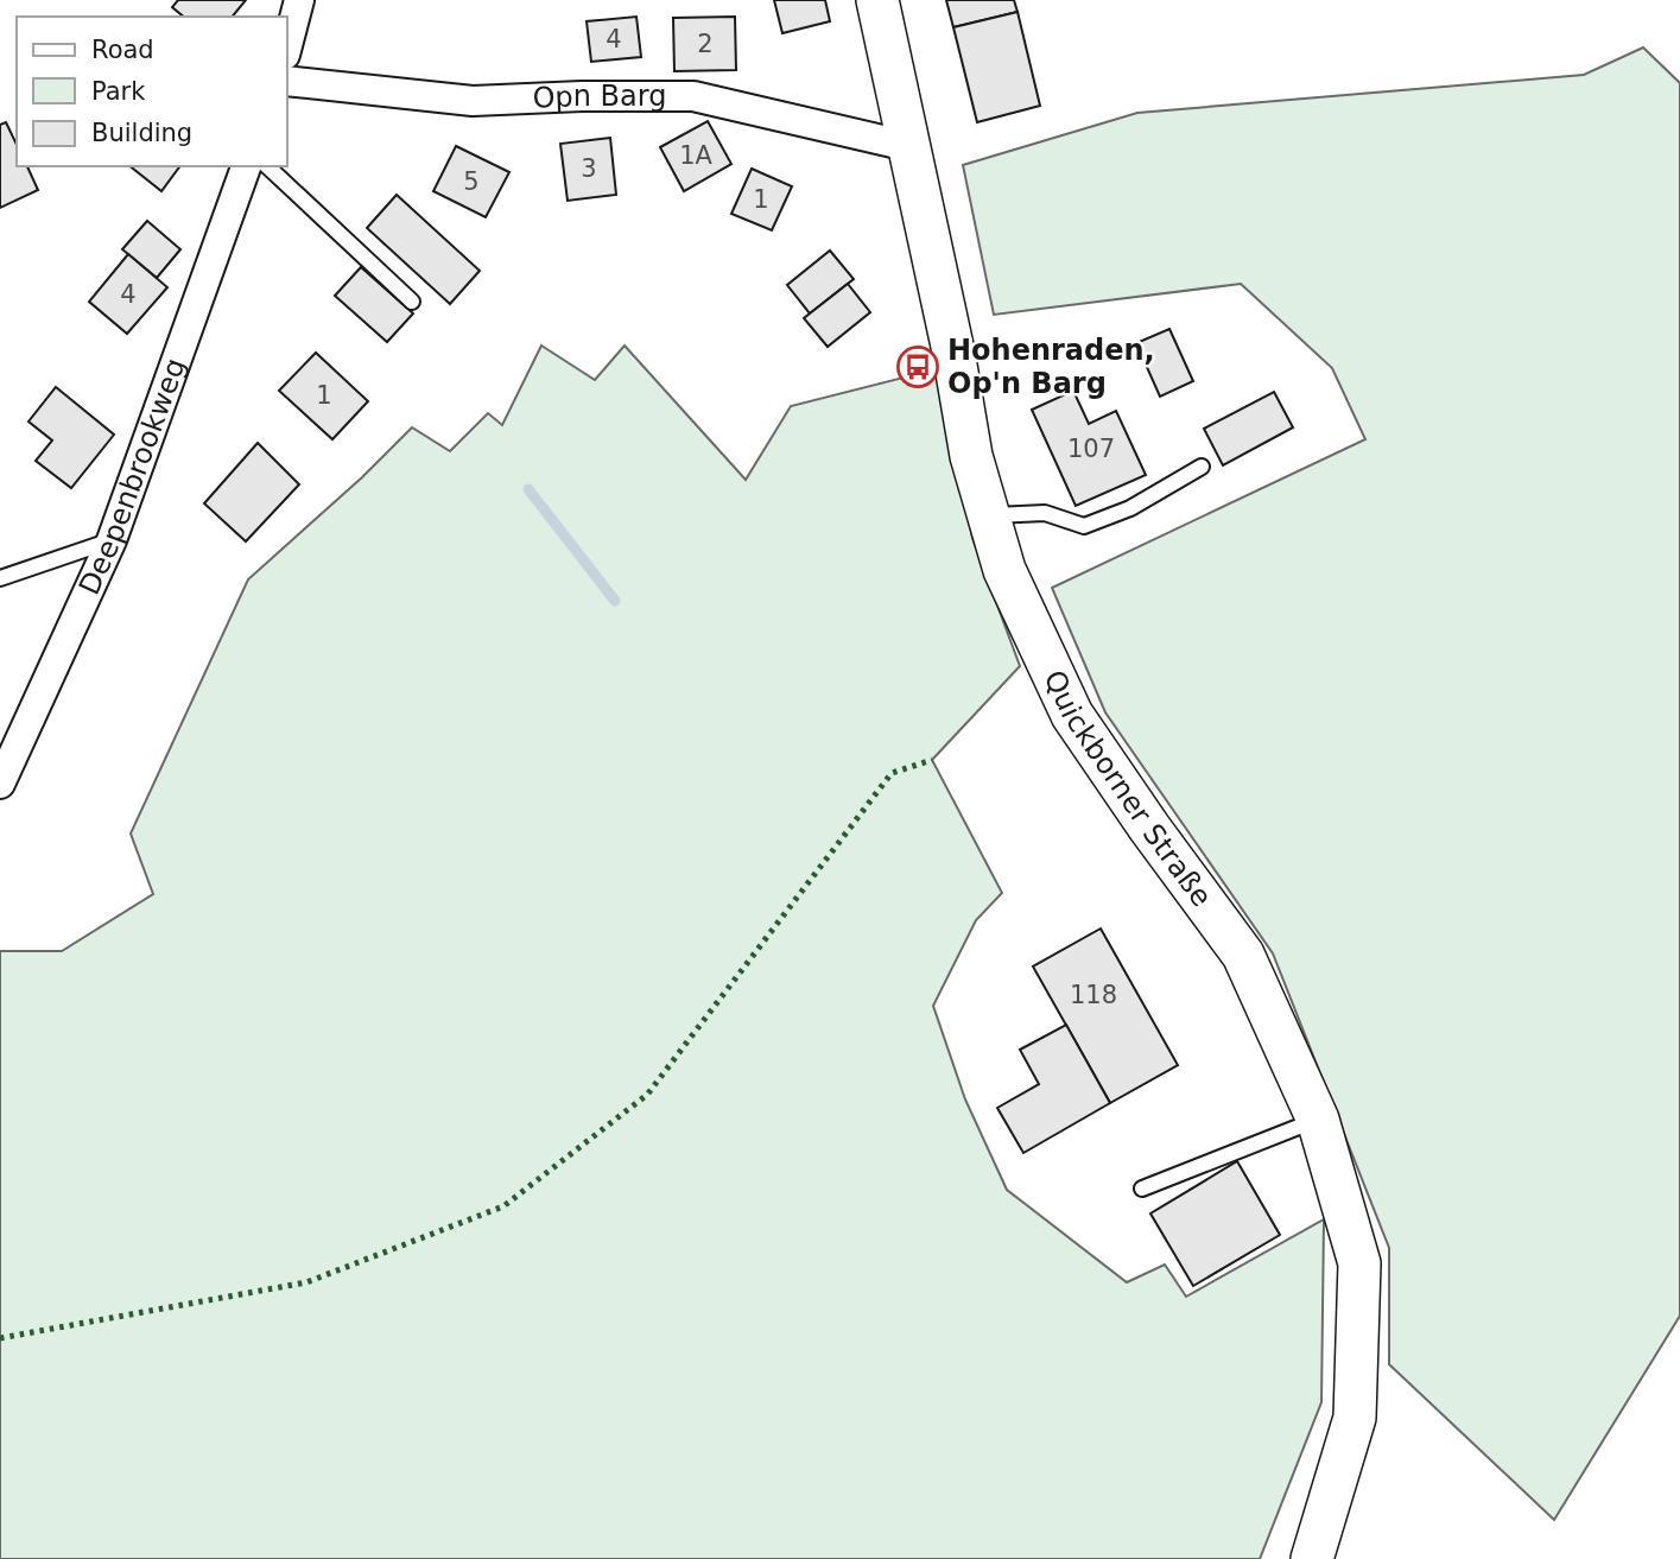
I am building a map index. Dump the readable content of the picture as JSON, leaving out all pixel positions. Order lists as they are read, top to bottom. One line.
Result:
{"streets":{"main road":["Quickborner Straße"],"street":["Opn Barg","Deepenbrookweg"]},"crossings":[["Opn Barg","Quickborner Straße"]],"places":{"bus stop":["Hohenraden, Op'n Barg"]},"house_numbers":["4","2","1A","3","5","1","4","1","107","118"],"legend":["Road","Park","Building"]}
